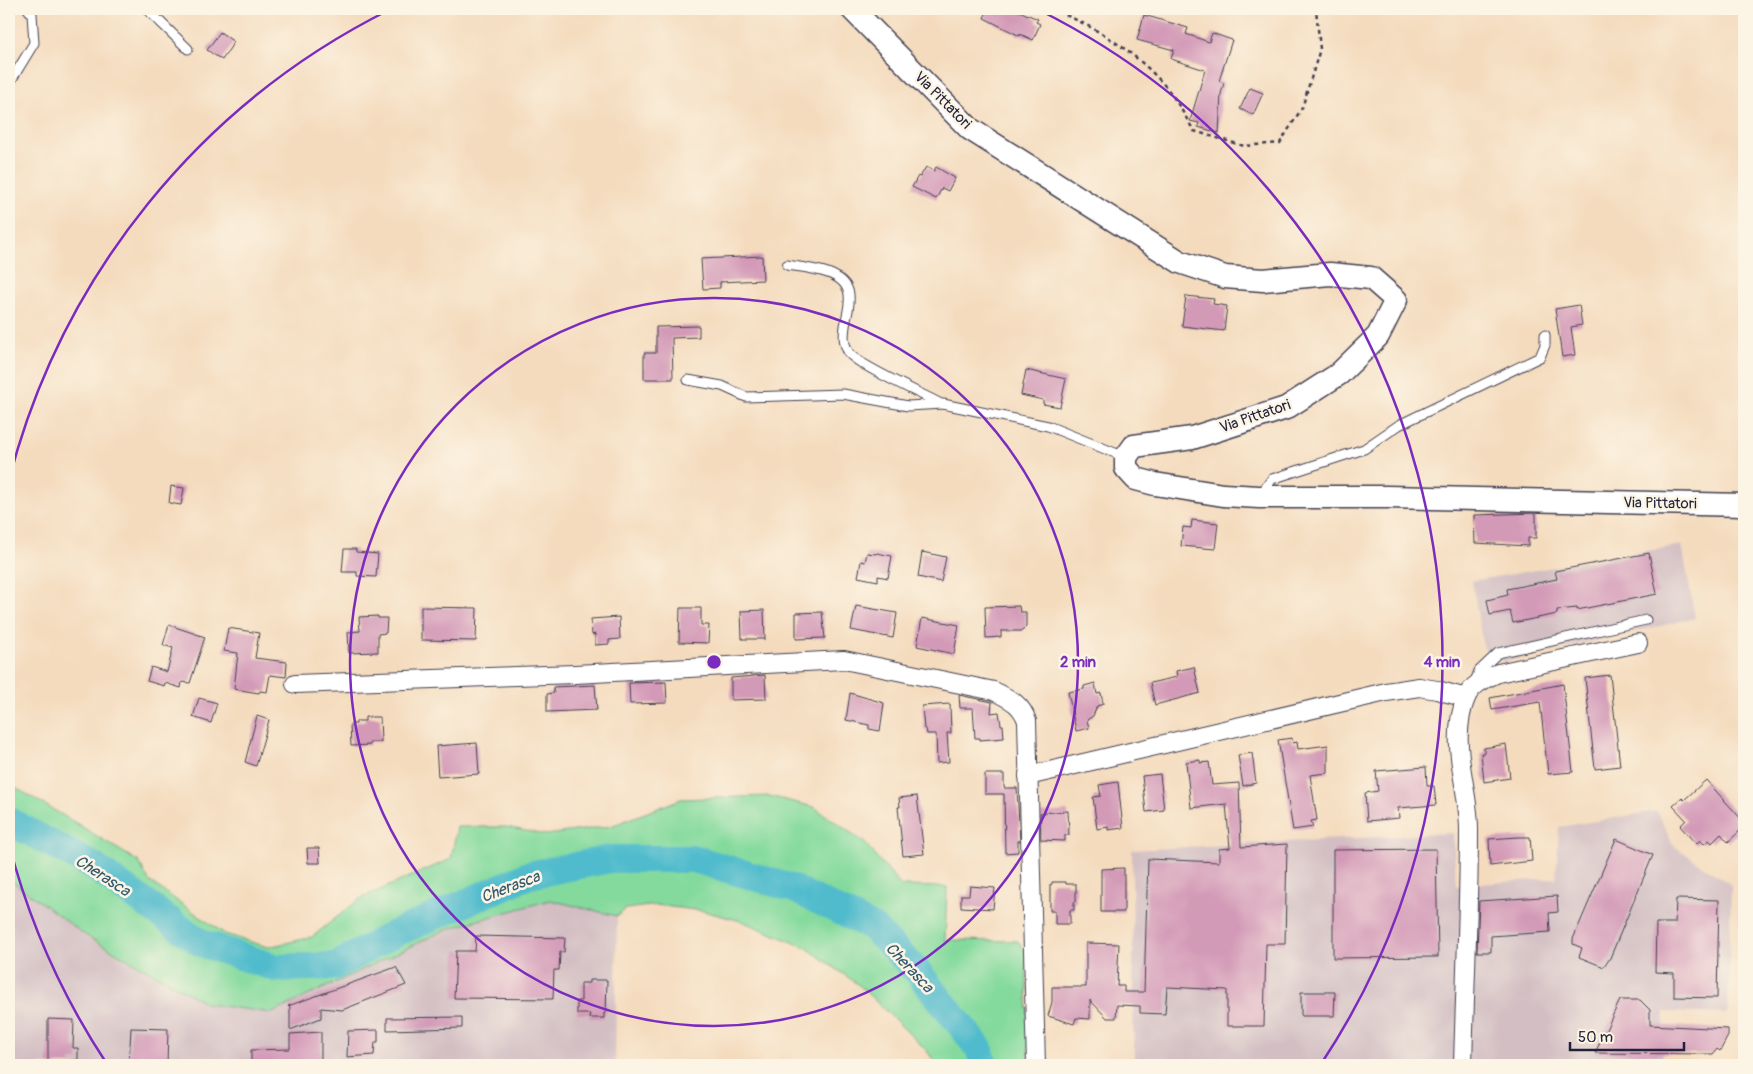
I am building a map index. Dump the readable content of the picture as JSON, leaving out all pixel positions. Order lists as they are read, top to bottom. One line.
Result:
{"streets":{"street":["Via Pittatori"]},"water":["Cherasca"],"scale_bar":"50 m","rings":["2 min","4 min"]}
